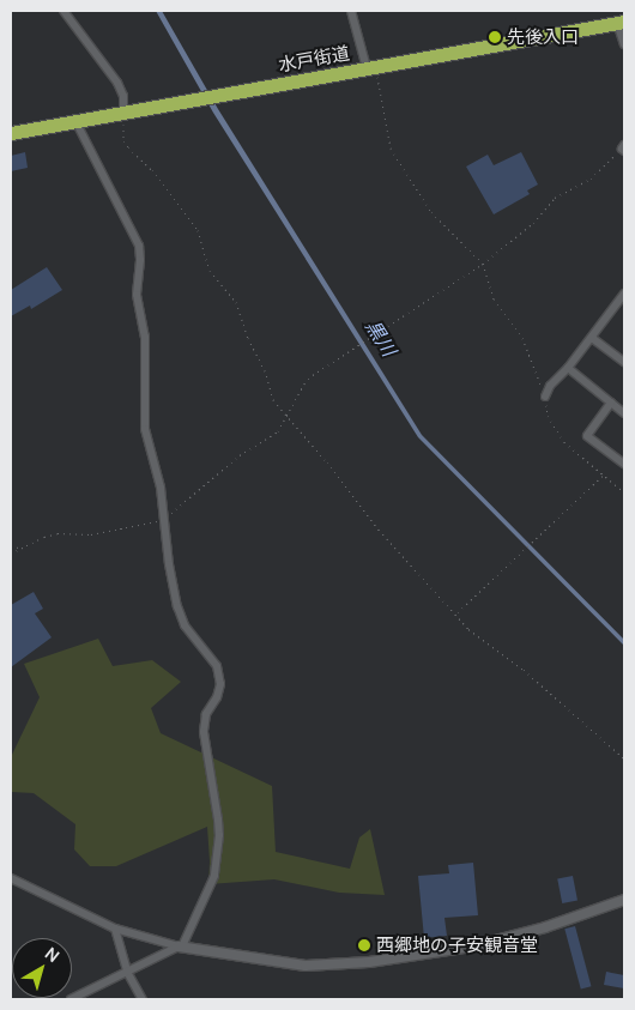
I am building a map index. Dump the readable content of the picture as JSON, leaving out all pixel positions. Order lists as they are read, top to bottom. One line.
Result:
{"streets":{"highway":["水戸街道"]},"water":["黒川"],"places":["先後入口","西郷地の子安観音堂"],"north":"top right"}
